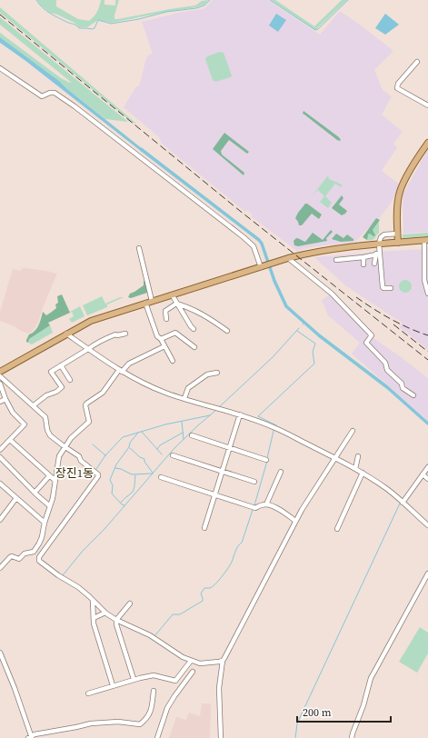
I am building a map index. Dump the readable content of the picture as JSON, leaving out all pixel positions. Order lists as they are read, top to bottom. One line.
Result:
{"districts":["장진1동"],"scale_bar":"200 m"}
